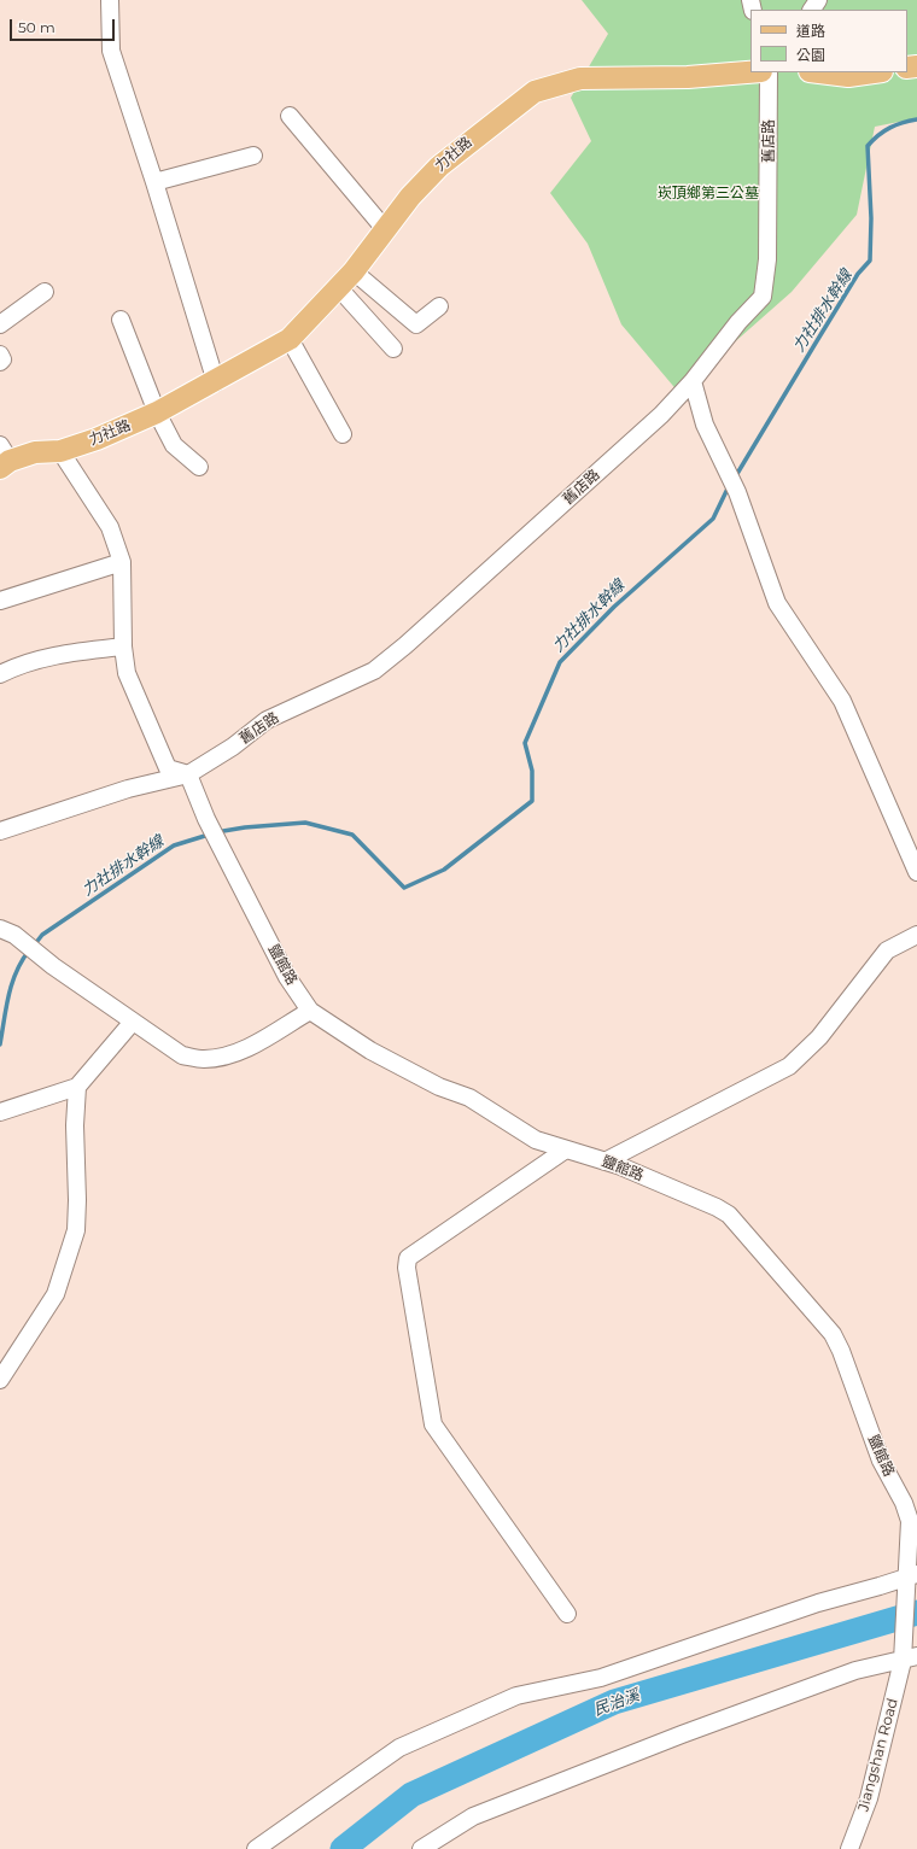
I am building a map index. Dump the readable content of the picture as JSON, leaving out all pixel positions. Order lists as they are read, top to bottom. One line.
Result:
{"streets":{"main road":["力社路"],"street":["舊店路","鹽館路","Jiangshan Road"]},"crossings":[["舊店路","鹽館路"],["鹽館路","Jiangshan Road"]],"water":["力社排水幹線","民治溪"],"parks":["崁頂鄉第三公墓"],"legend":["道路","公園"],"scale_bar":"50 m"}
